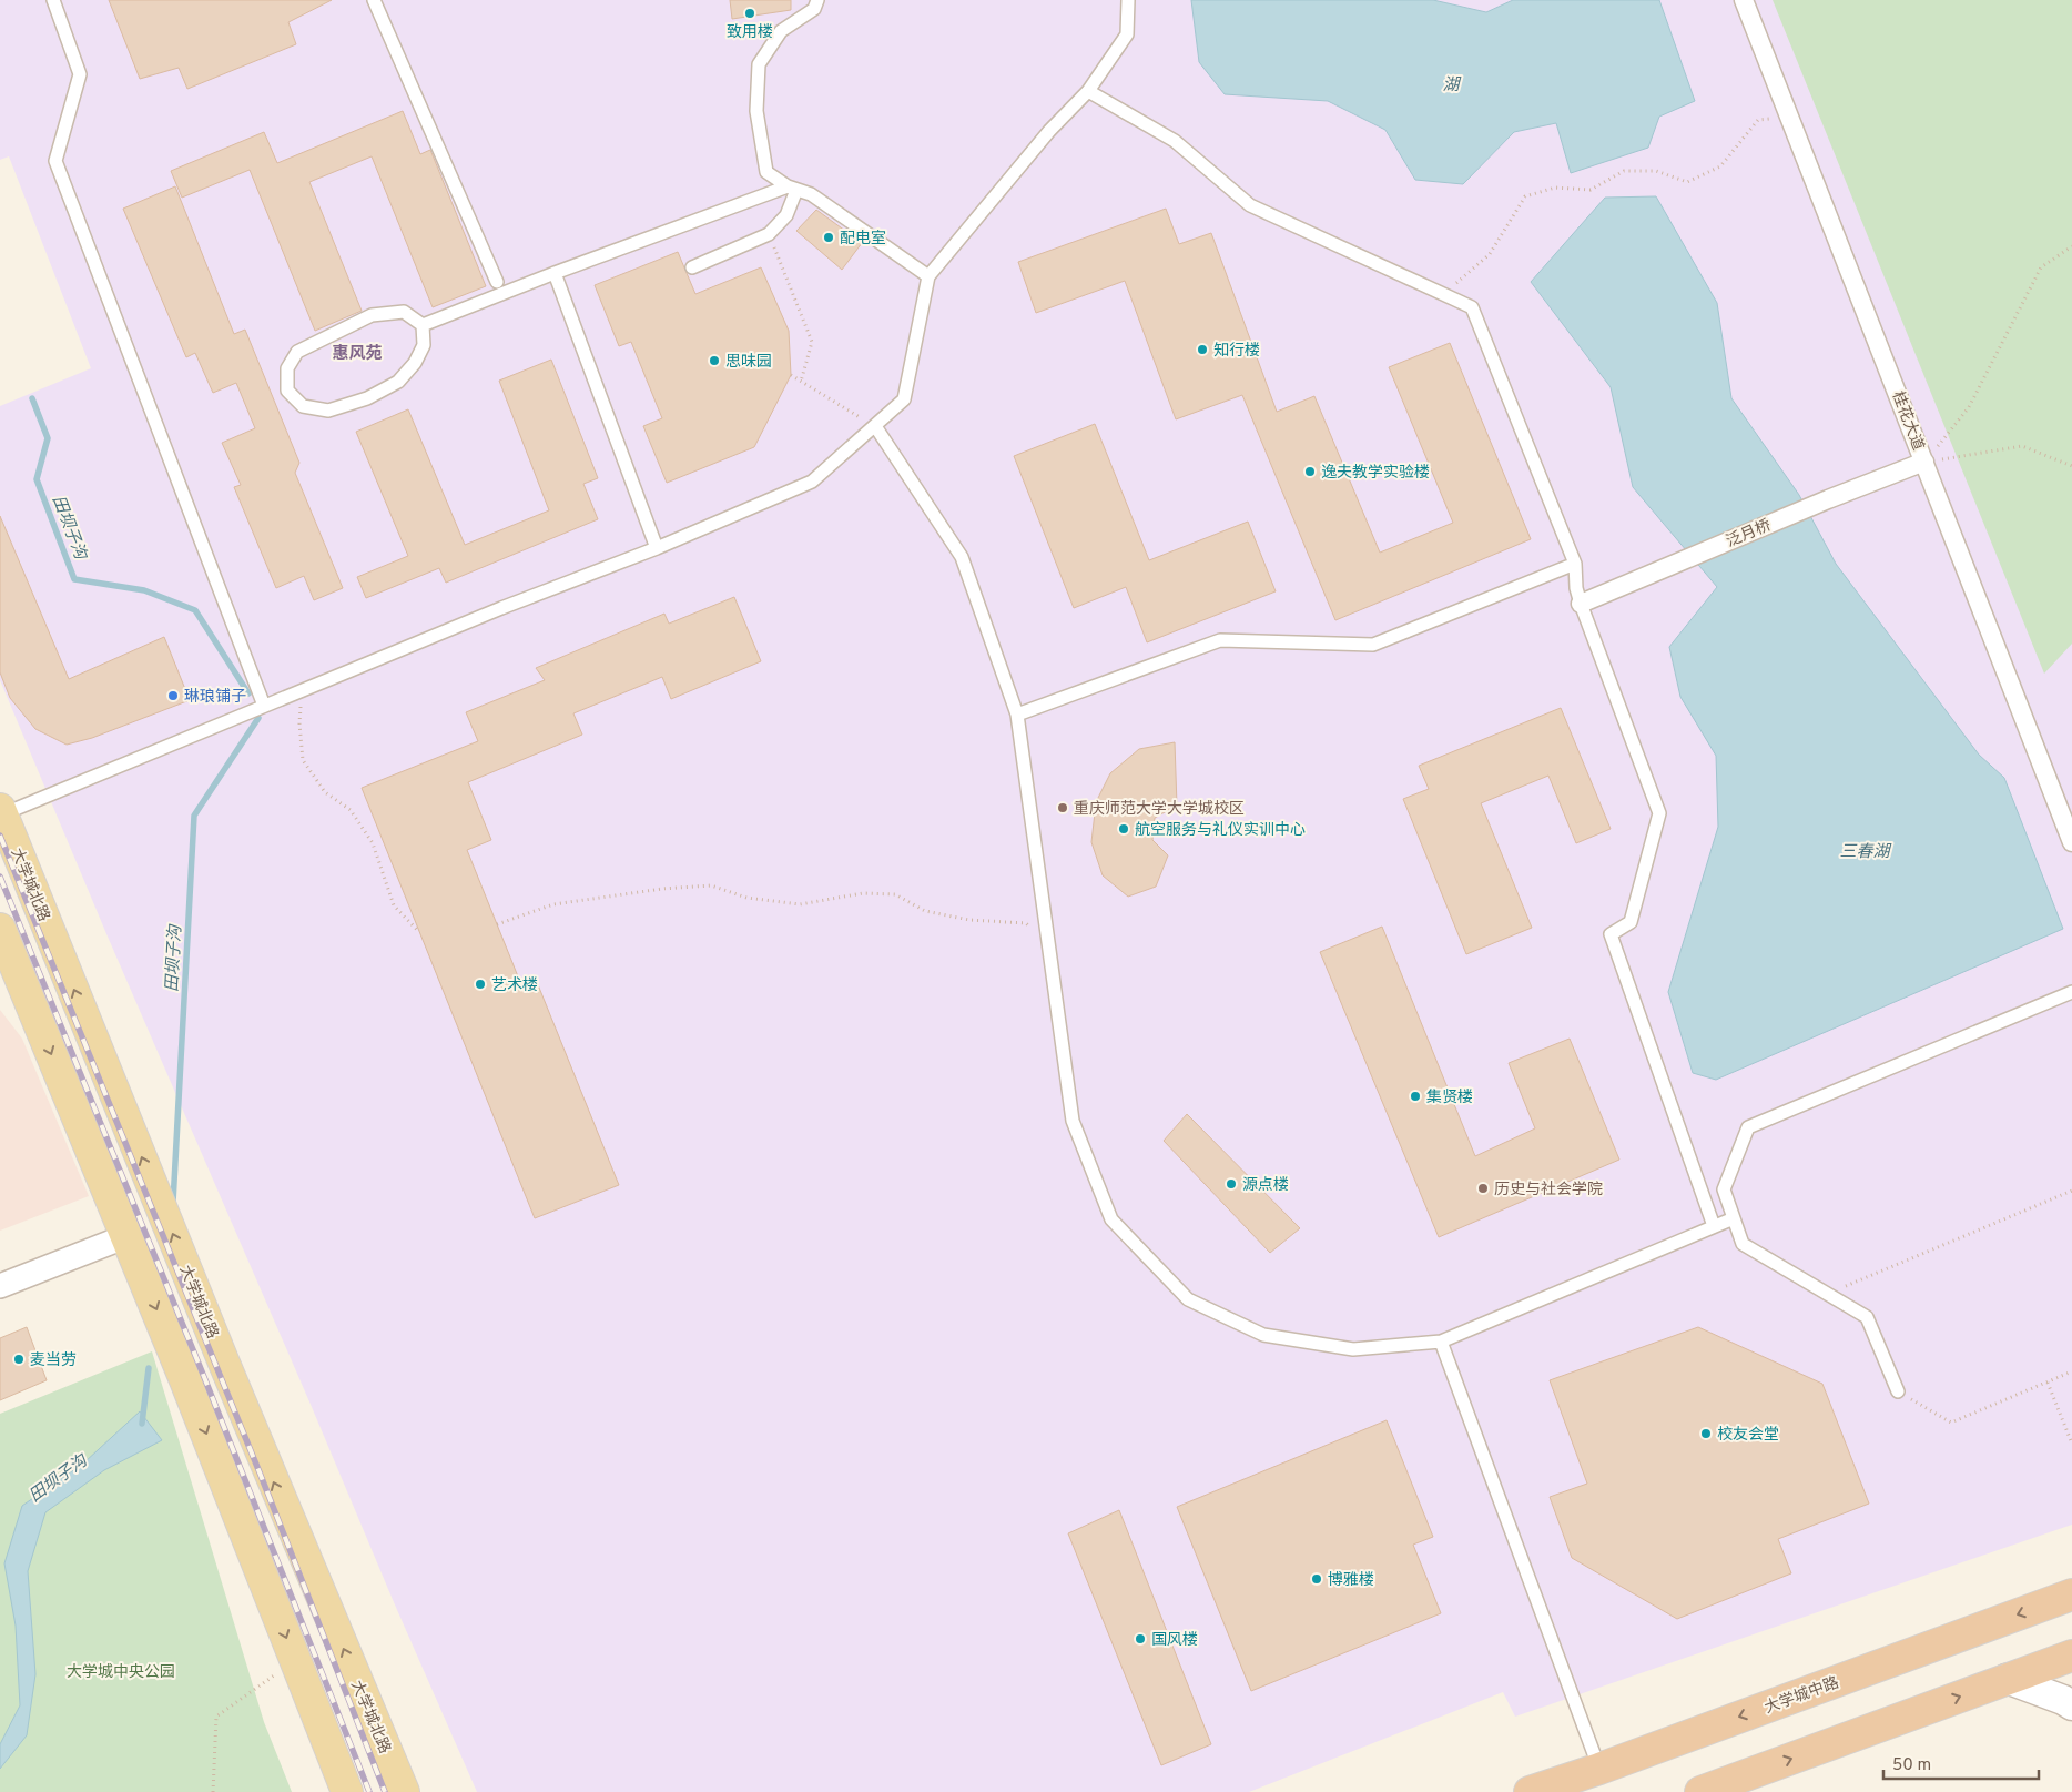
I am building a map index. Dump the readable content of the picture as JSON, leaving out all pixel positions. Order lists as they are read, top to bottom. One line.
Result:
{"streets":{"highway":["大学城中路"],"main road":["大学城北路"],"street":["桂花大道","泛月桥"]},"crossings":[["桂花大道","泛月桥"]],"districts":["惠风苑"],"water":["湖","田坝子沟","三春湖"],"parks":["大学城中央公园"],"places":["致用楼","配电室","知行楼","思味园","逸夫教学实验楼","琳琅铺子","重庆师范大学大学城校区","航空服务与礼仪实训中心","艺术楼","集贤楼","源点楼","历史与社会学院","麦当劳","校友会堂","博雅楼","国风楼"],"scale_bar":"50 m"}
